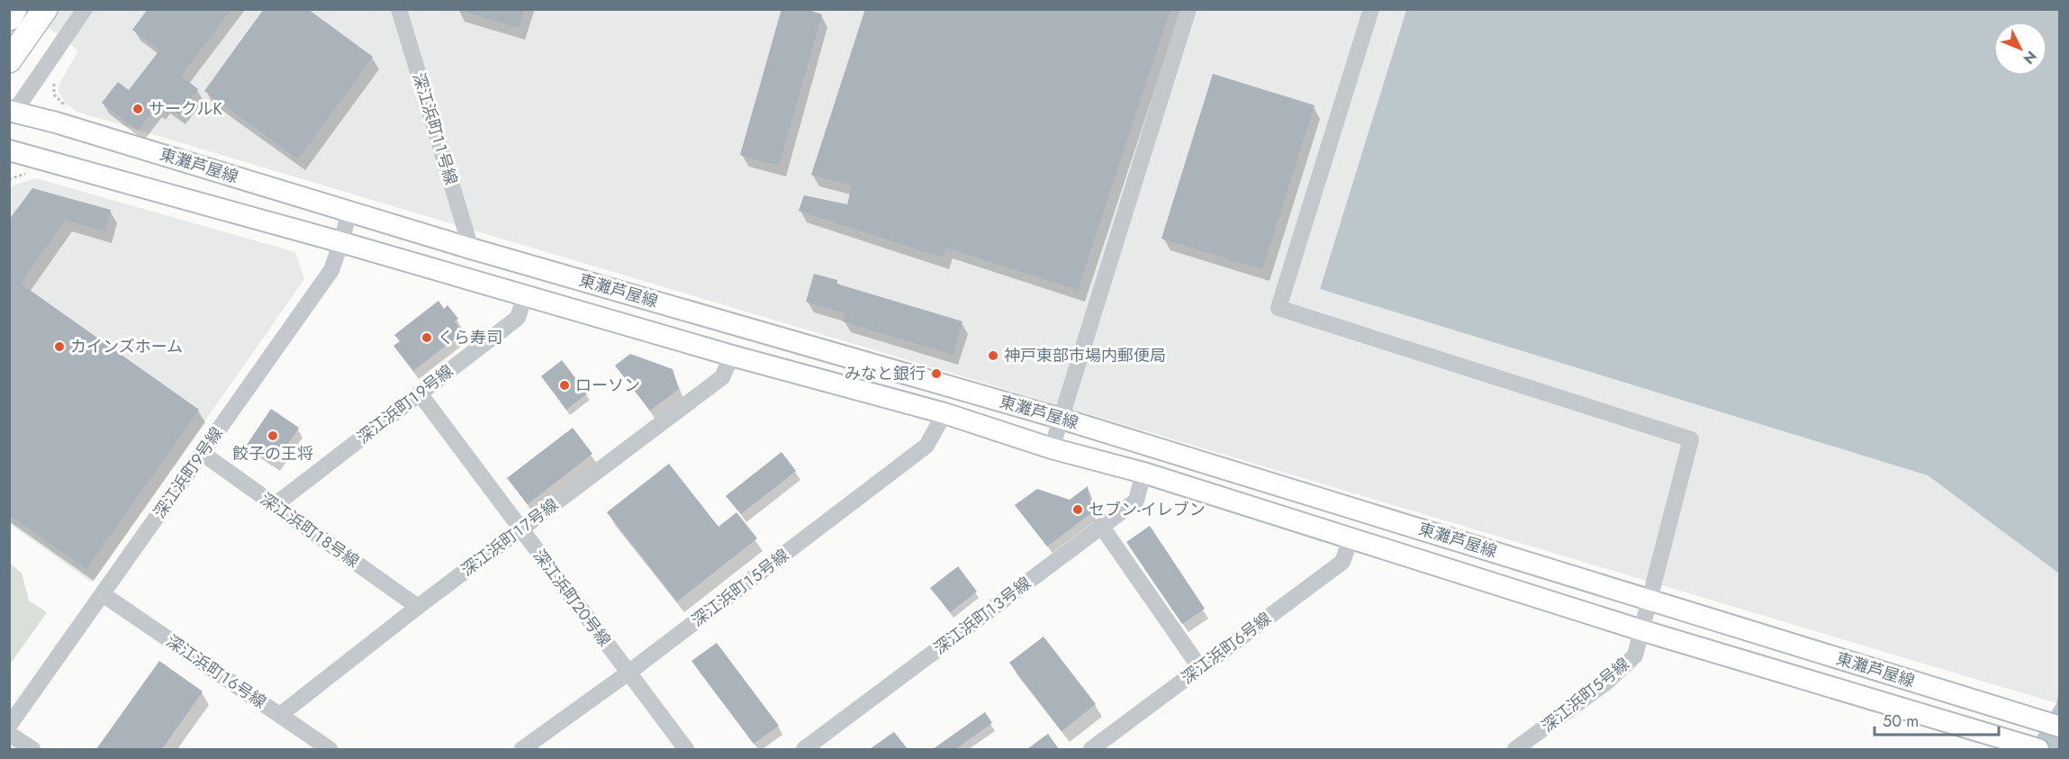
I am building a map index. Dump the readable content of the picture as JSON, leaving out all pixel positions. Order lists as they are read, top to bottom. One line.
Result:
{"streets":{"main road":["東灘芦屋線"],"street":["深江浜町１１号線","深江浜町１９号線","深江浜町９号線","深江浜町１８号線","深江浜町１７号線","深江浜町１５号線","深江浜町２０号線","深江浜町１３号線","深江浜町６号線","深江浜町１６号線","深江浜町５号線"]},"crossings":[["深江浜町１１号線","東灘芦屋線"],["東灘芦屋線","深江浜町１９号線"],["東灘芦屋線","深江浜町９号線"],["東灘芦屋線","深江浜町１７号線"],["東灘芦屋線","深江浜町１５号線"],["東灘芦屋線","深江浜町１３号線"],["東灘芦屋線","深江浜町６号線"],["東灘芦屋線","深江浜町５号線"],["深江浜町１９号線","深江浜町１８号線"],["深江浜町１９号線","深江浜町２０号線"],["深江浜町９号線","深江浜町１８号線"],["深江浜町９号線","深江浜町１６号線"],["深江浜町１８号線","深江浜町１７号線"],["深江浜町１７号線","深江浜町２０号線"],["深江浜町１７号線","深江浜町１６号線"],["深江浜町１５号線","深江浜町２０号線"]],"places":["サークルK","くら寿司","カインズホーム","神戸東部市場内郵便局","みなと銀行","ローソン","餃子の王将","セブン-イレブン"],"scale_bar":"50 m","north":"bottom right"}
